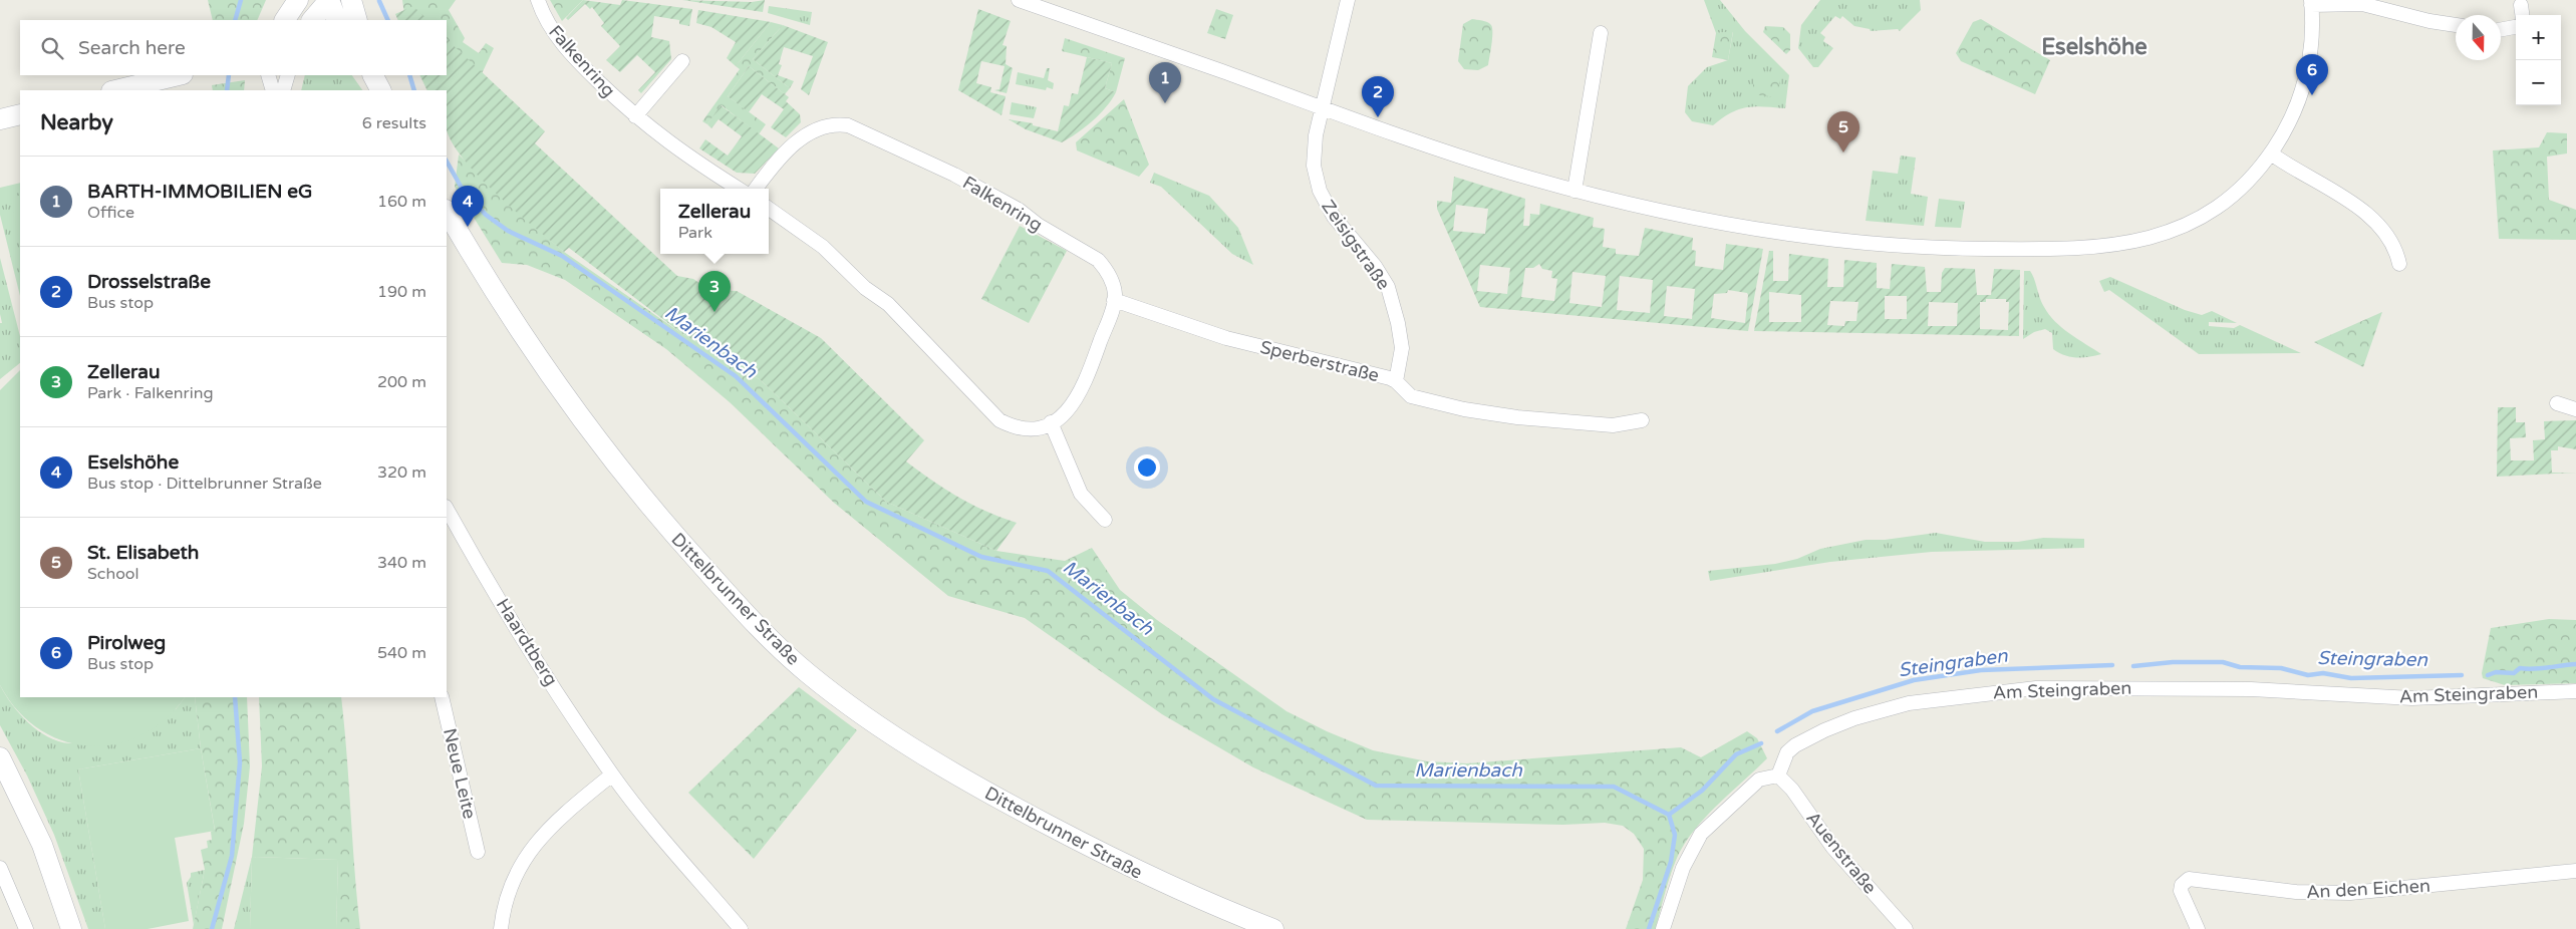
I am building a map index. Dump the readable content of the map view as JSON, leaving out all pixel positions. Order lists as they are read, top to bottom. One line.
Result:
{"streets":{"street":["Falkenring","Zeisigstraße","Sperberstraße","Dittelbrunner Straße","Haardtberg","Am Steingraben","Neue Leite","Auenstraße","An den Eichen"]},"crossings":[["Falkenring","Sperberstraße"],["Zeisigstraße","Sperberstraße"],["Am Steingraben","Auenstraße"]],"districts":["Eselshöhe"],"water":["Marienbach","Steingraben"],"north":"bottom","page":{"map_buttons":["+","−"],"search":"Search here","pins":["6","1","2","5","4","3"],"heading":["Nearby","6 results"],"list":[{"mark":"1","name":"BARTH-IMMOBILIEN eG","note":"Office","value":"160 m"},{"mark":"2","name":"Drosselstraße","note":"Bus stop","value":"190 m"},{"mark":"3","name":"Zellerau","note":"Park · Falkenring","value":"200 m"},{"mark":"4","name":"Eselshöhe","note":"Bus stop · Dittelbrunner Straße","value":"320 m"},{"mark":"5","name":"St. Elisabeth","note":"School","value":"340 m"},{"mark":"6","name":"Pirolweg","note":"Bus stop","value":"540 m"}],"popup":["Zellerau","Park"]}}
